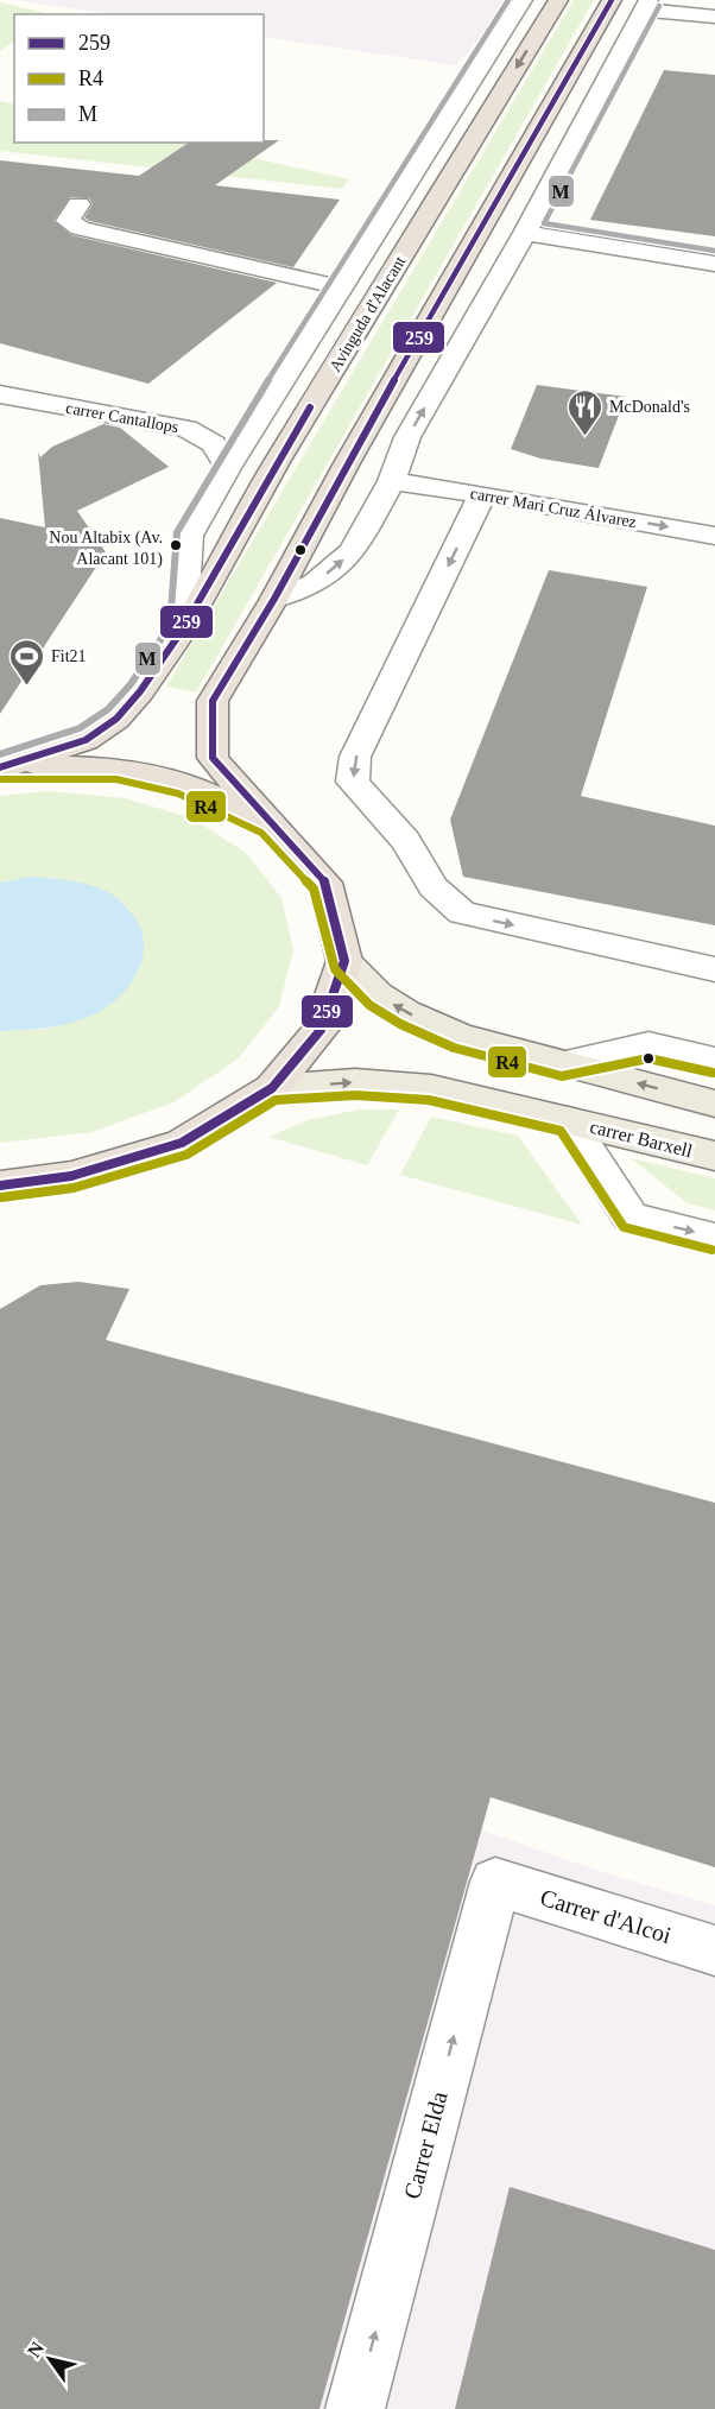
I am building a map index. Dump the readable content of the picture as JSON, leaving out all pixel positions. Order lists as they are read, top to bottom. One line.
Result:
{"streets":{"highway":["Avinguda d'Alacant"],"main road":["carrer Barxell"],"street":["carrer Cantallops","carrer Mari Cruz Álvarez","Carrer d'Alcoi","Carrer Elda"]},"crossings":[["Avinguda d'Alacant","carrer Cantallops"],["Carrer d'Alcoi","Carrer Elda"]],"one_way":["Carrer Elda"],"places":{"restaurant":["McDonald's"],"other":["Nou Altabix (Av. Alacant 101)"],"sports":["Fit21"]},"lines":["transit line 259","transit line M","transit line R4"],"legend":["259","R4","M"],"north":"top left"}
